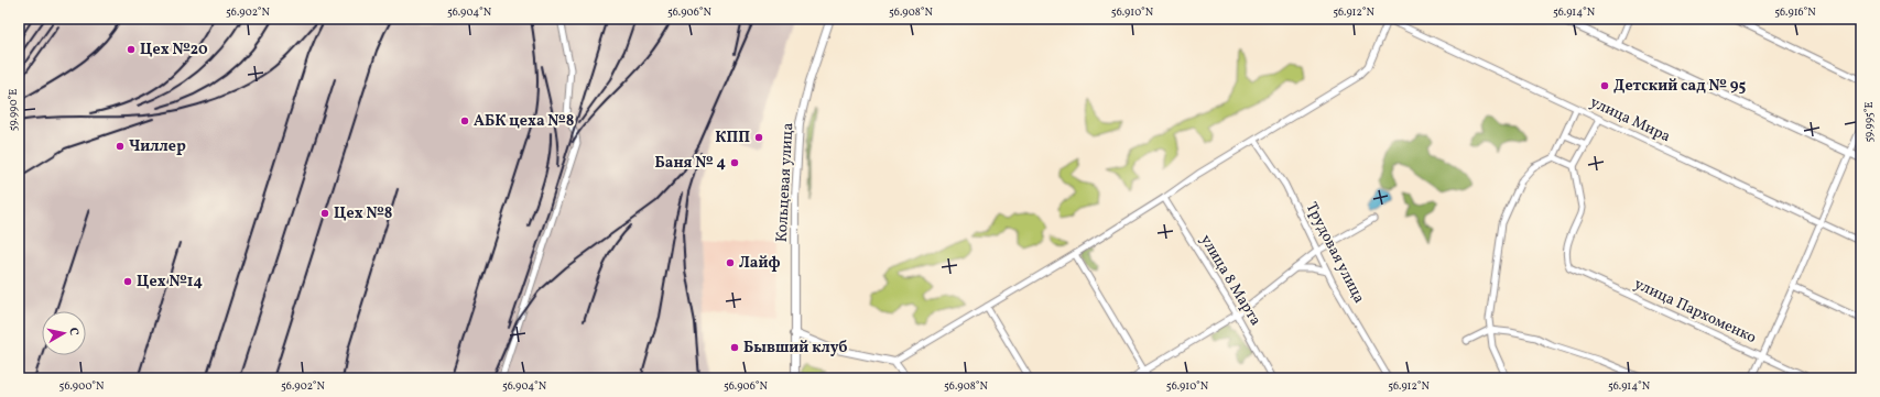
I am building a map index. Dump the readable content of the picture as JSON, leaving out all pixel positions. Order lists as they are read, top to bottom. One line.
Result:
{"streets":{"street":["улица Мира","Кольцевая улица","Трудовая улица","улица 8 Марта","улица Пархоменко"]},"places":["Цех №20","Детский сад № 95","АБК цеха №8","КПП","Чиллер","Баня № 4","Цех №8","Лайф","Цех №14","Бывший клуб"],"north":"right","coordinates":["56.902°N","56.904°N","56.906°N","56.908°N","56.910°N","56.912°N","56.914°N","56.916°N","59.990°E","59.995°E","56.900°N"]}
